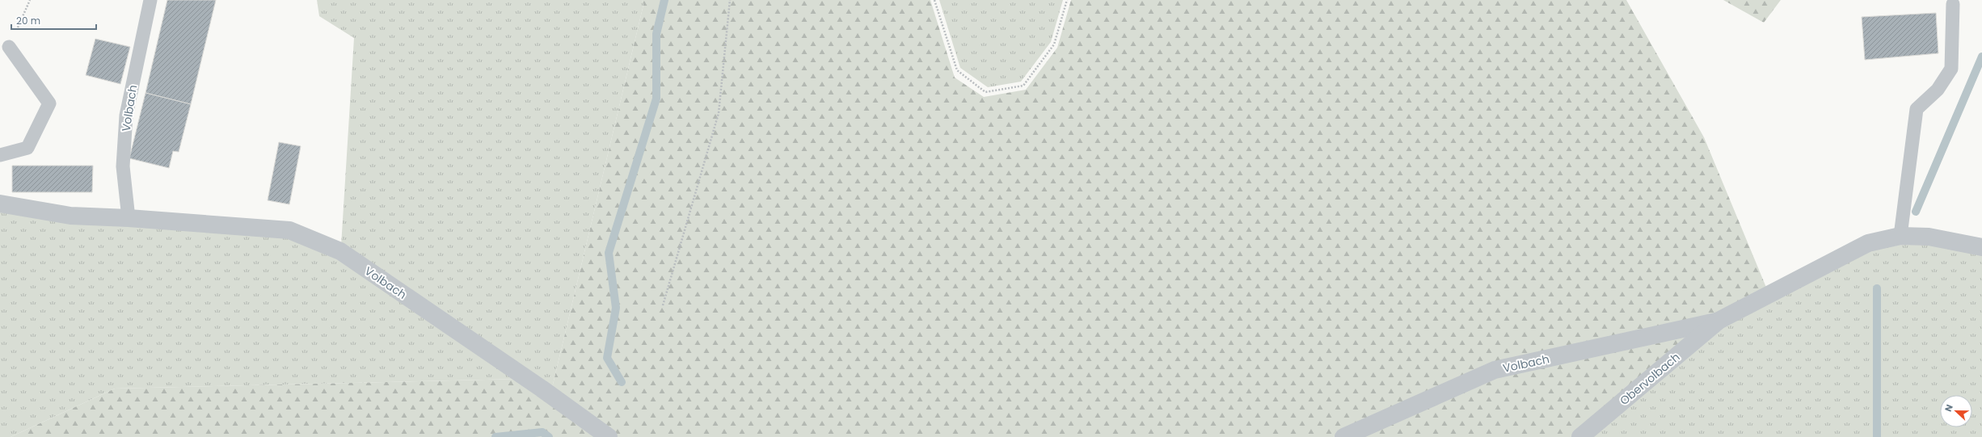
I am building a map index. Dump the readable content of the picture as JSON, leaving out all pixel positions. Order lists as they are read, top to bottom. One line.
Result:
{"streets":{"street":["Volbach","Obervolbach"]},"crossings":[["Volbach","Obervolbach"]],"scale_bar":"20 m","north":"left"}
